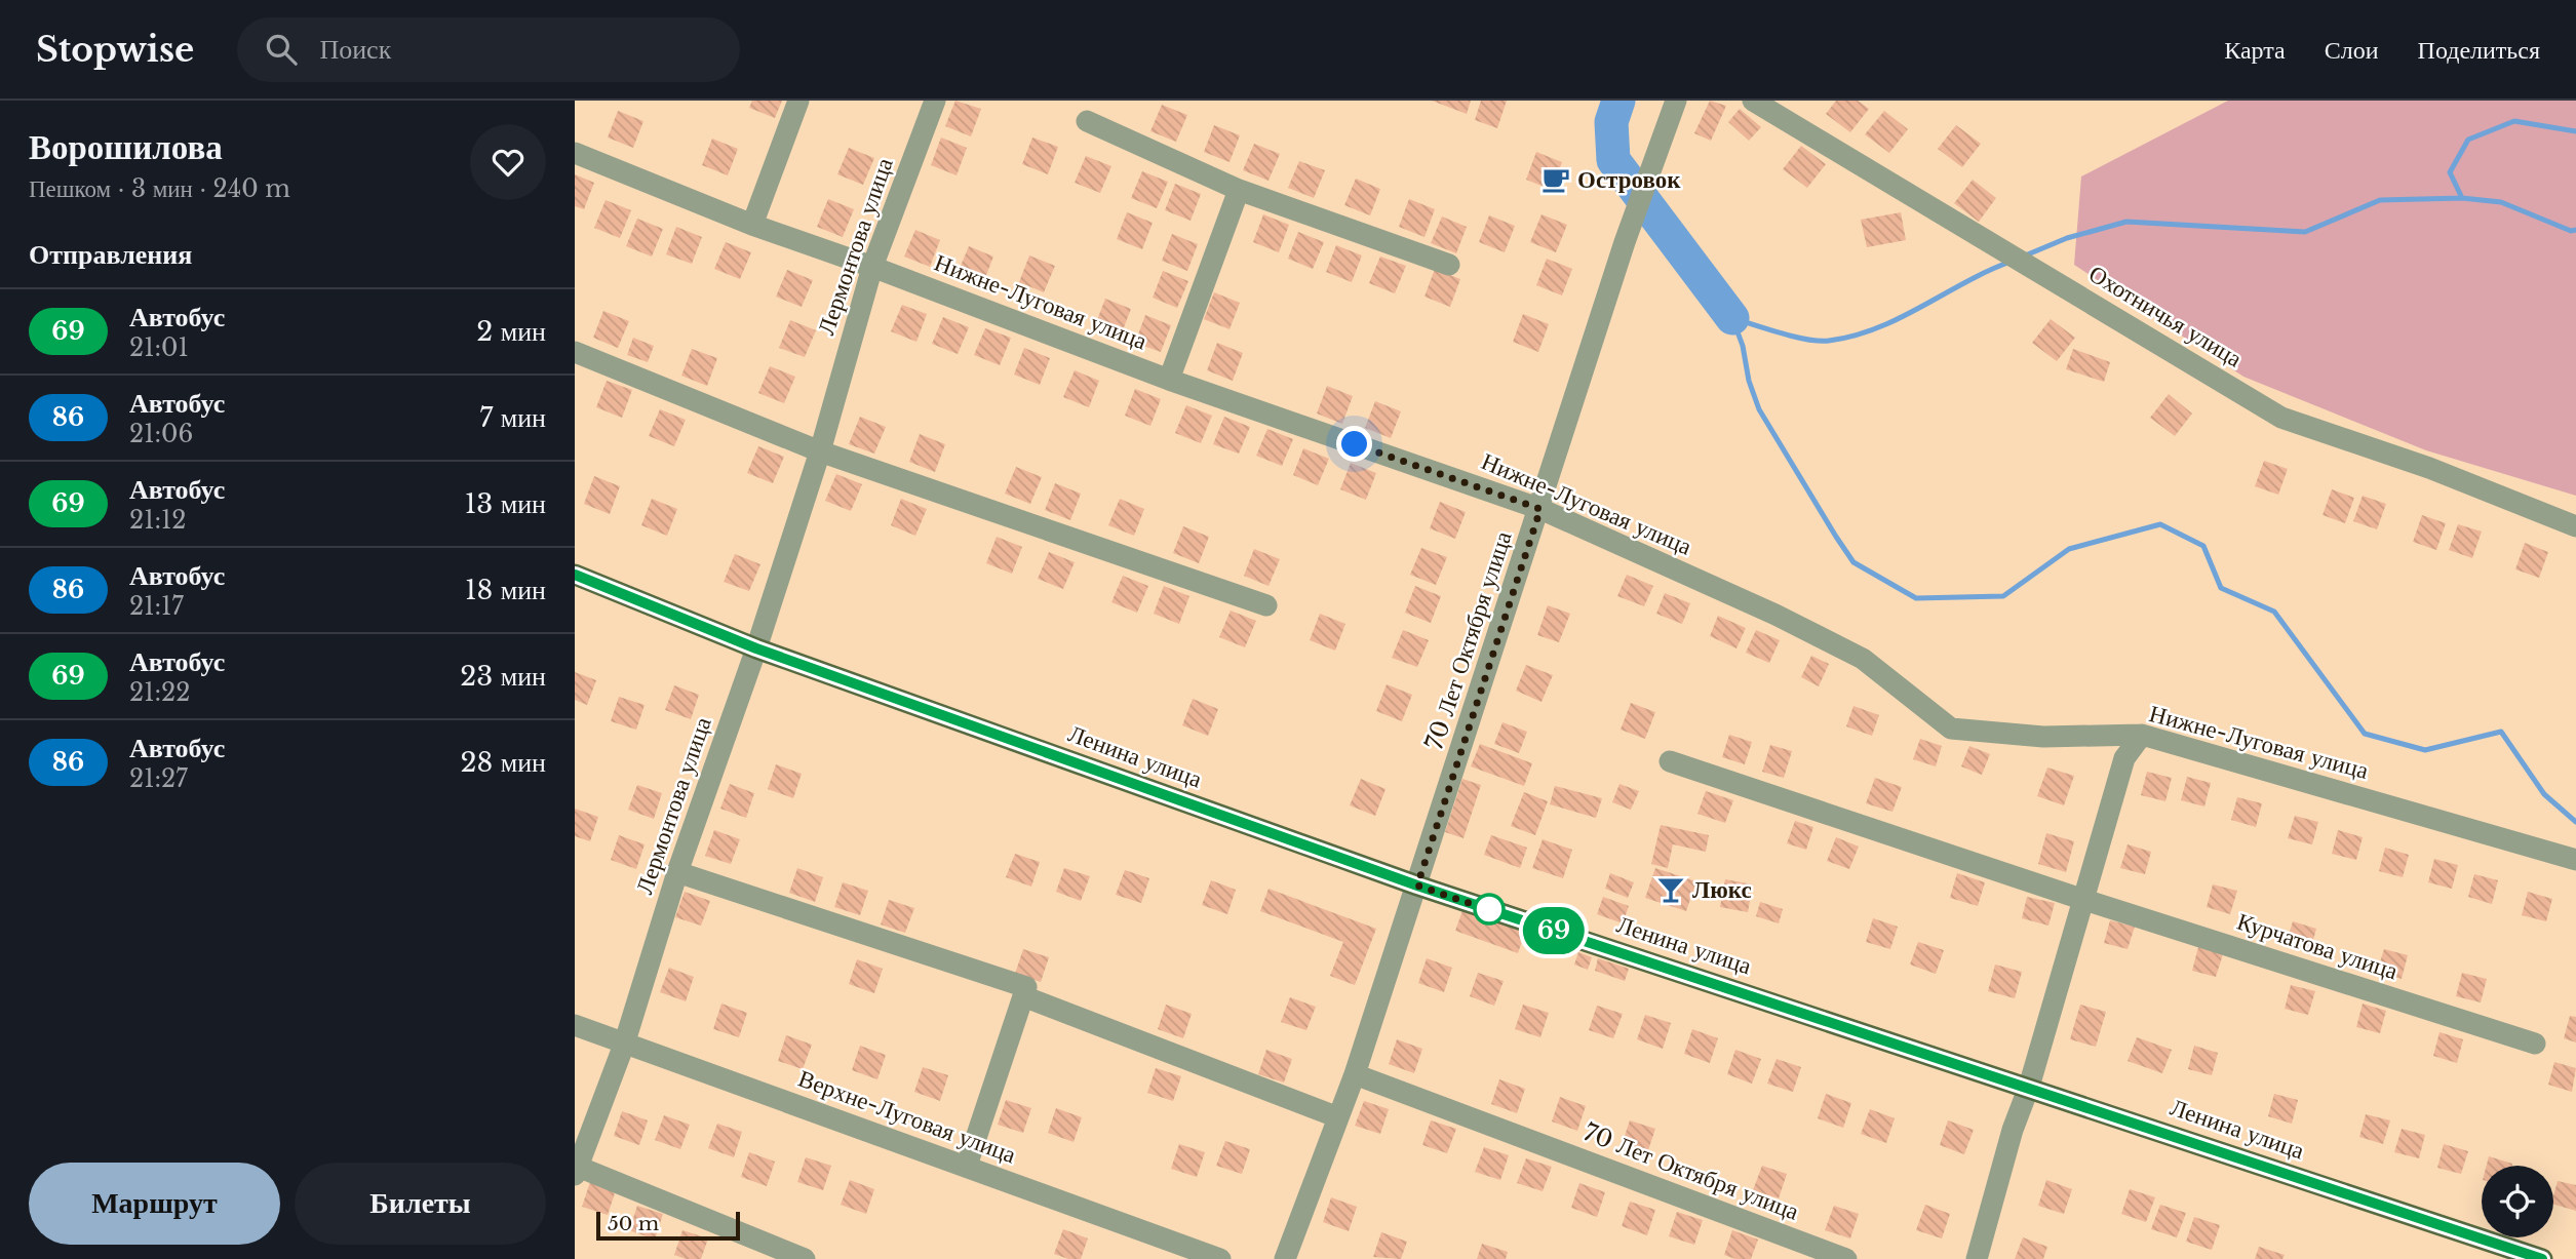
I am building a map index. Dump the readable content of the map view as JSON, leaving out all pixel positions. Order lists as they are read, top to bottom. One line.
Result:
{"streets":{"main road":["Ленина улица"],"street":["Лермонтова улица","Нижне-Луговая улица","Охотничья улица","70 Лет Октября улица","Курчатова улица","Верхне-Луговая улица"]},"crossings":[["Лермонтова улица","Нижне-Луговая улица"],["Лермонтова улица","Ленина улица"],["Лермонтова улица","Верхне-Луговая улица"],["Нижне-Луговая улица","70 Лет Октября улица"],["70 Лет Октября улица","Ленина улица"]],"places":{"cafe":["Островок"],"bar":["Люкс"]},"lines":["bus line 69"],"scale_bar":"50 m","page":{"header":"Stopwise","search":"Поиск","nav":["Карта","Слои","Поделиться"],"heading":[["Ворошилова","Пешком · 3 мин · 240 m"],"Отправления"],"on_map":"69","list":[{"mark":"69","name":"Автобус","note":"21:01","value":"2 мин"},{"mark":"86","name":"Автобус","note":"21:06","value":"7 мин"},{"mark":"69","name":"Автобус","note":"21:12","value":"13 мин"},{"mark":"86","name":"Автобус","note":"21:17","value":"18 мин"},{"mark":"69","name":"Автобус","note":"21:22","value":"23 мин"},{"mark":"86","name":"Автобус","note":"21:27","value":"28 мин"}],"buttons":["Маршрут","Билеты"],"scale":"50 m"}}
